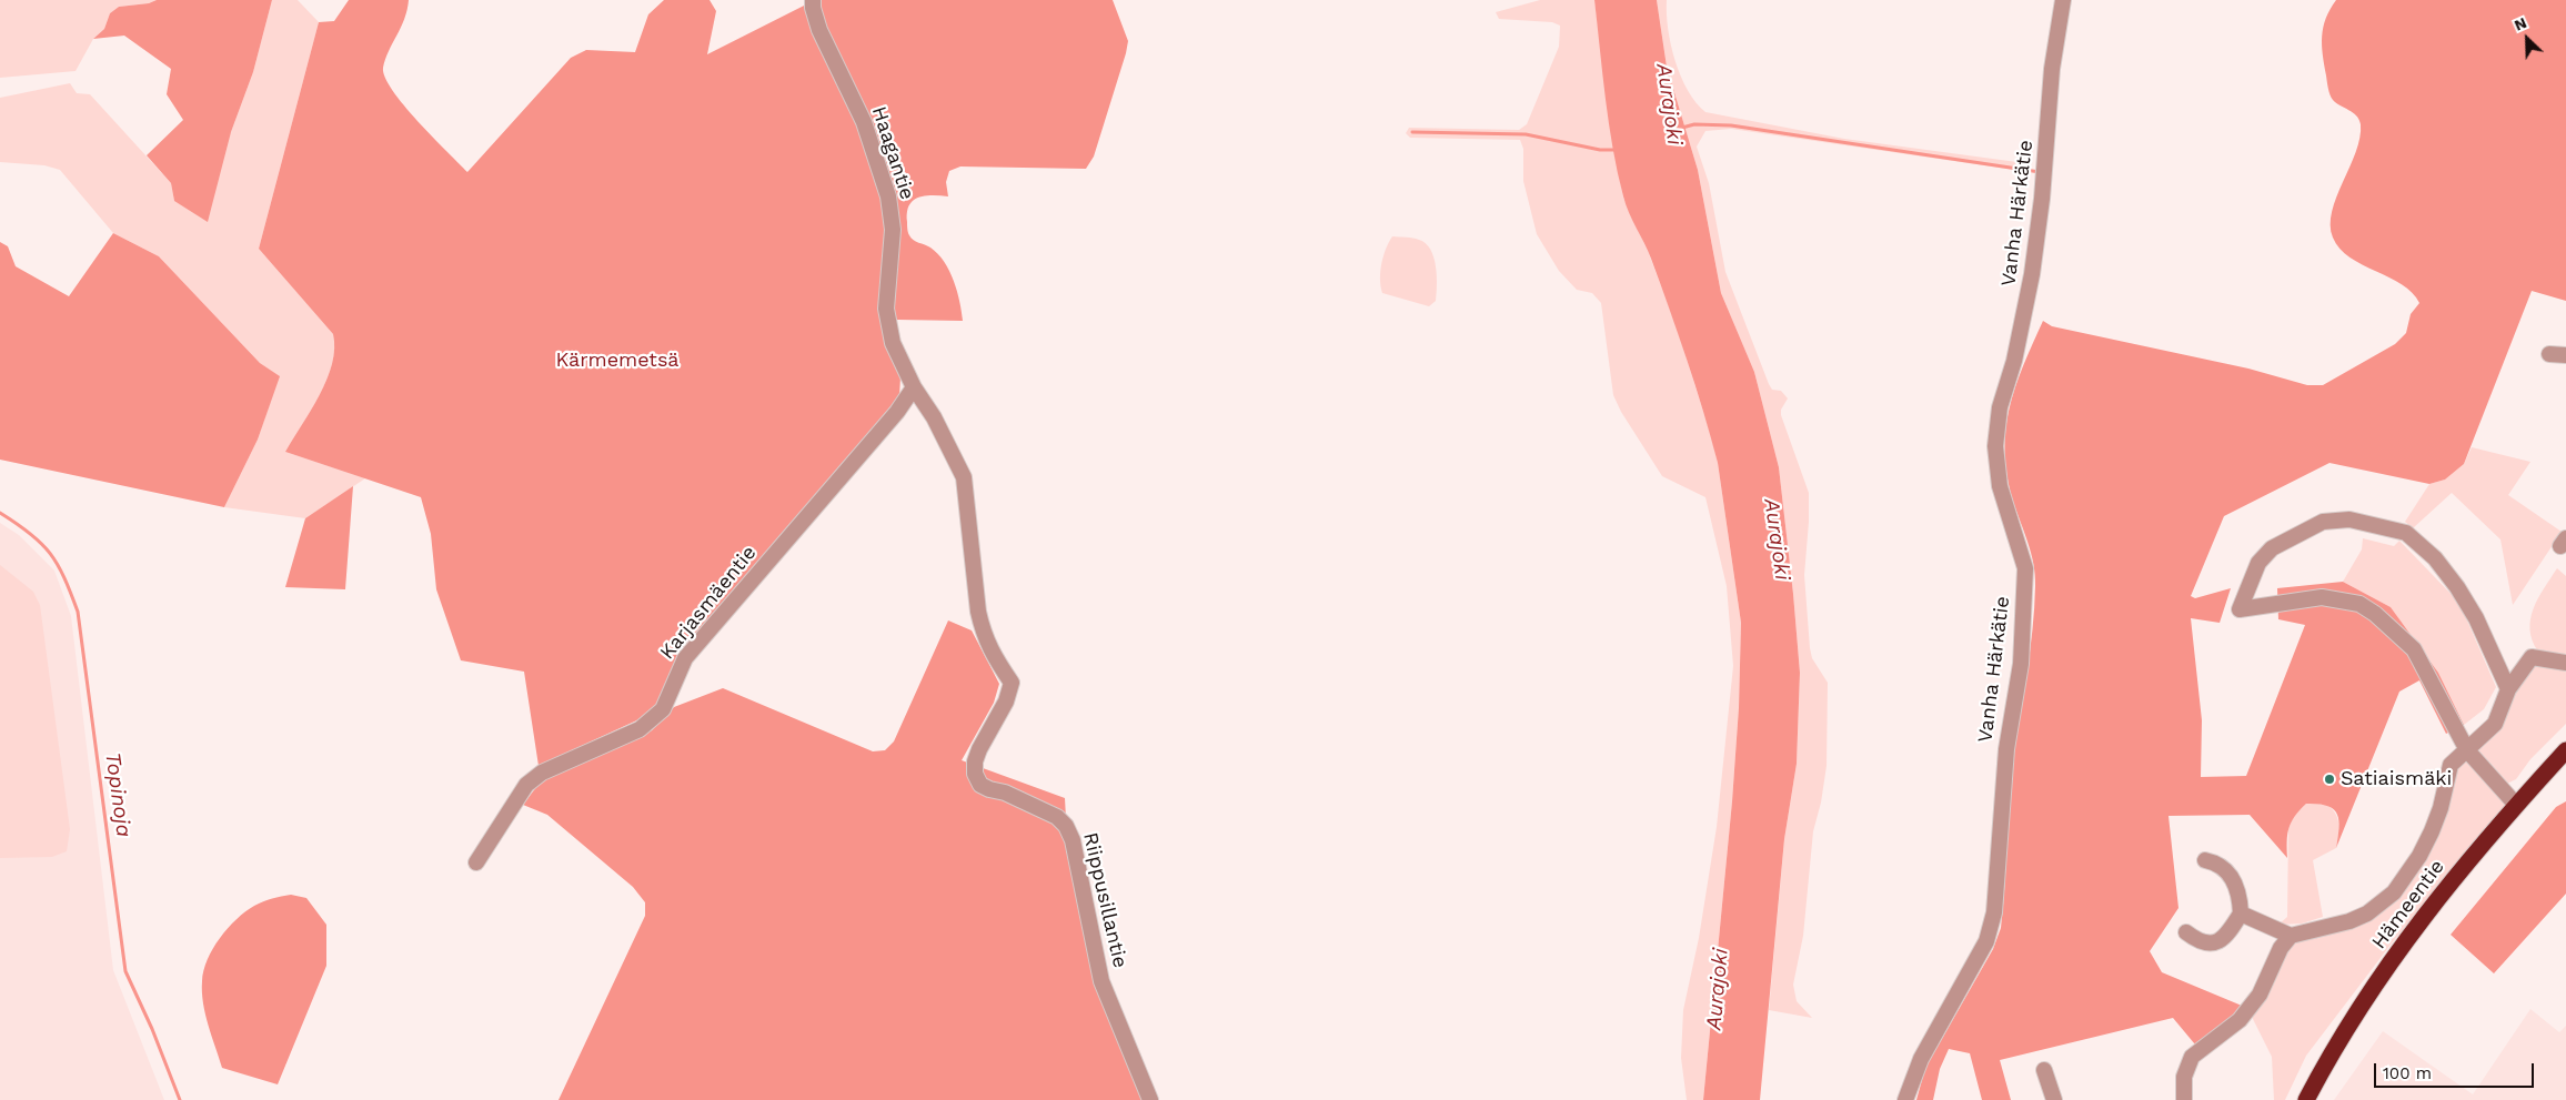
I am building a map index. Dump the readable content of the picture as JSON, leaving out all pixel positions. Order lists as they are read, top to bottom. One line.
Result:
{"streets":{"highway":["Hämeentie"],"street":["Haagantie","Vanha Härkätie","Karjasmäentie","Riippusillantie"]},"crossings":[["Haagantie","Karjasmäentie"],["Haagantie","Riippusillantie"],["Karjasmäentie","Riippusillantie"]],"water":["Aurajoki","Topinoja"],"parks":["Kärmemetsä"],"places":["Satiaismäki"],"scale_bar":"100 m","north":"top left"}
